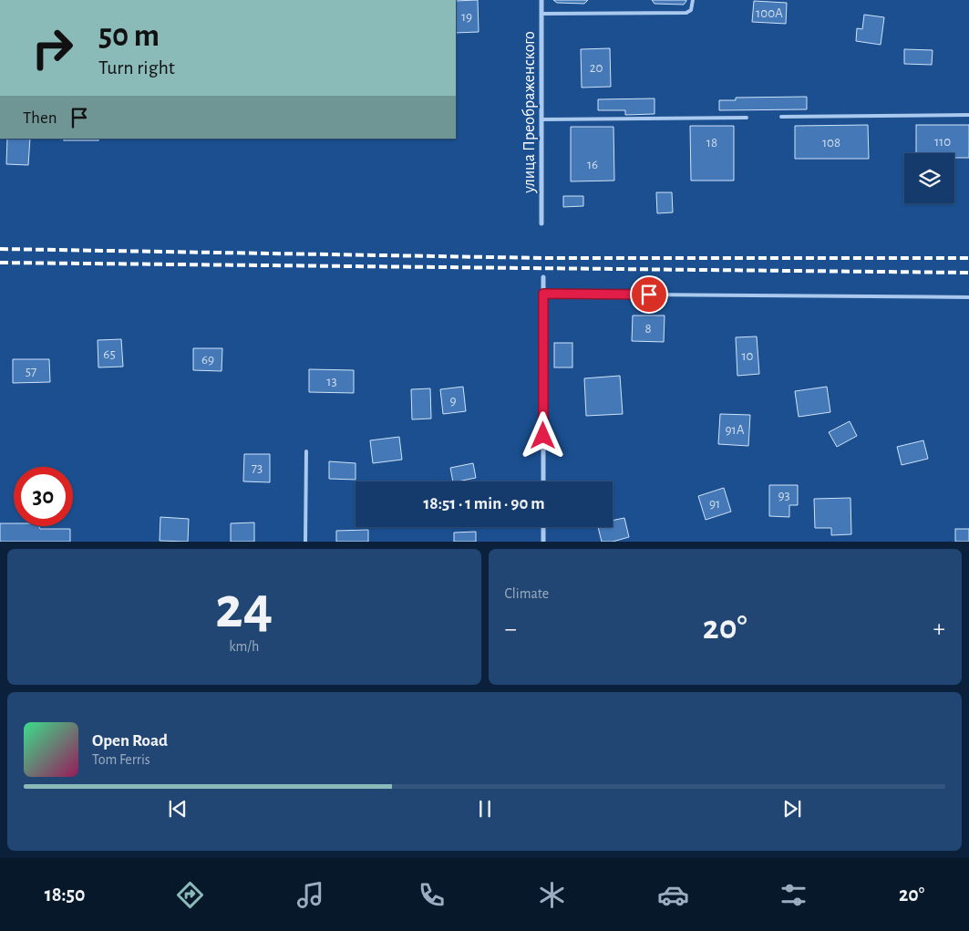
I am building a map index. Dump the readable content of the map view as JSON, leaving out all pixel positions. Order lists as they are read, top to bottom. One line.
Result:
{"streets":{"street":["улица Преображенского"]},"house_numbers":["100А","19","20","110","18","108","16","8","65","10","69","57","13","9","91А","73","93","91"],"page":{"turn":["50 m","Turn right"],"then":"Then","limit":"30","trip":"18:51 · 1 min · 90 m","tile":[["24","km/h"],"Climate"],"heat":["−","20°","+"],"song":["Open Road","Tom Ferris"],"tabs":["18:50","20°"]}}
